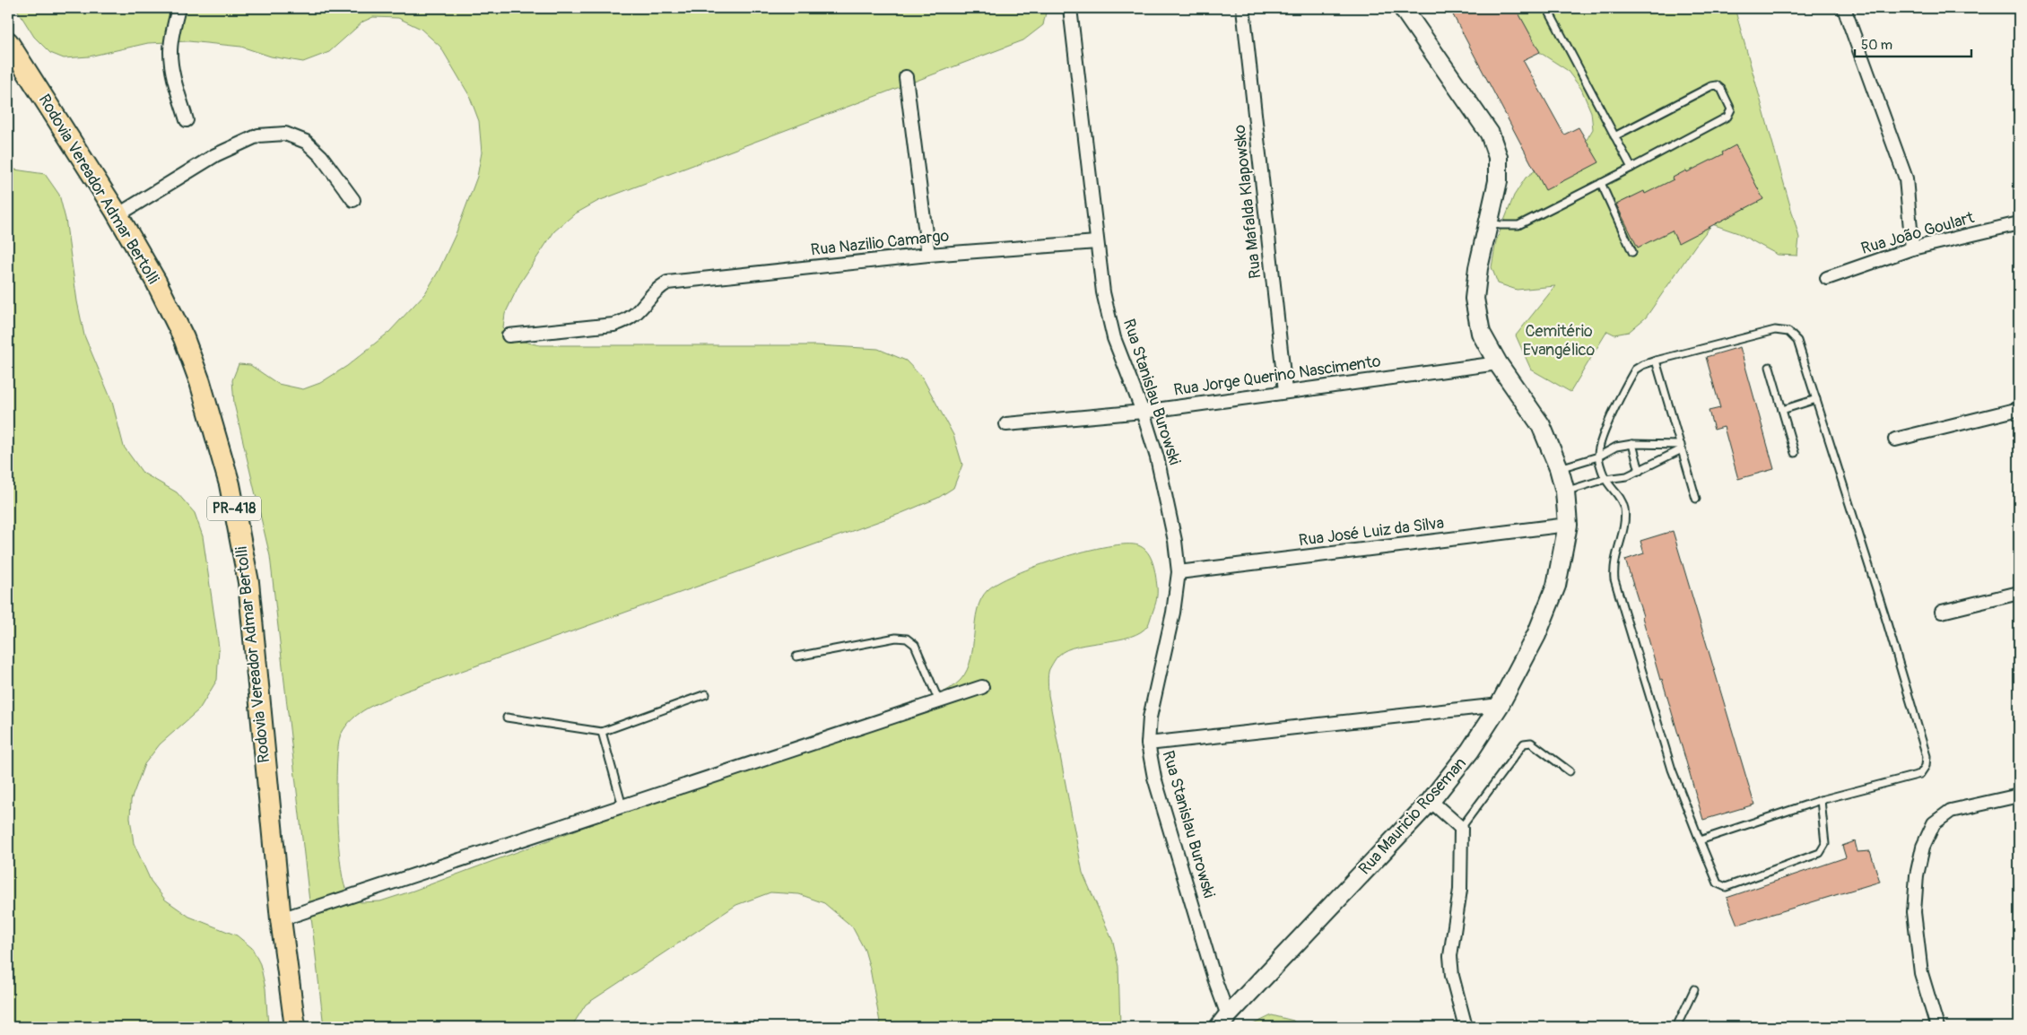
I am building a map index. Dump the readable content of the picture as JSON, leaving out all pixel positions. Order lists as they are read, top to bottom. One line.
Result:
{"streets":{"highway":["Rodovia Vereador Admar Bertolli","PR-418"],"main road":["Rua Mauricio Roseman"],"street":["Rua Mafalda Klapowsko","Rua João Goulart","Rua Nazilio Camargo","Rua Jorge Querino Nascimento","Rua Stanislau Burowski","Rua José Luiz da Silva"]},"crossings":[["Rua Mafalda Klapowsko","Rua Jorge Querino Nascimento"],["Rua Nazilio Camargo","Rua Stanislau Burowski"],["Rua Jorge Querino Nascimento","Rua Stanislau Burowski"],["Rua Jorge Querino Nascimento","Rua Mauricio Roseman"],["Rua Stanislau Burowski","Rua José Luiz da Silva"],["Rua Stanislau Burowski","Rua Mauricio Roseman"],["Rua José Luiz da Silva","Rua Mauricio Roseman"]],"parks":["Cemitério Evangélico"],"scale_bar":"50 m"}
